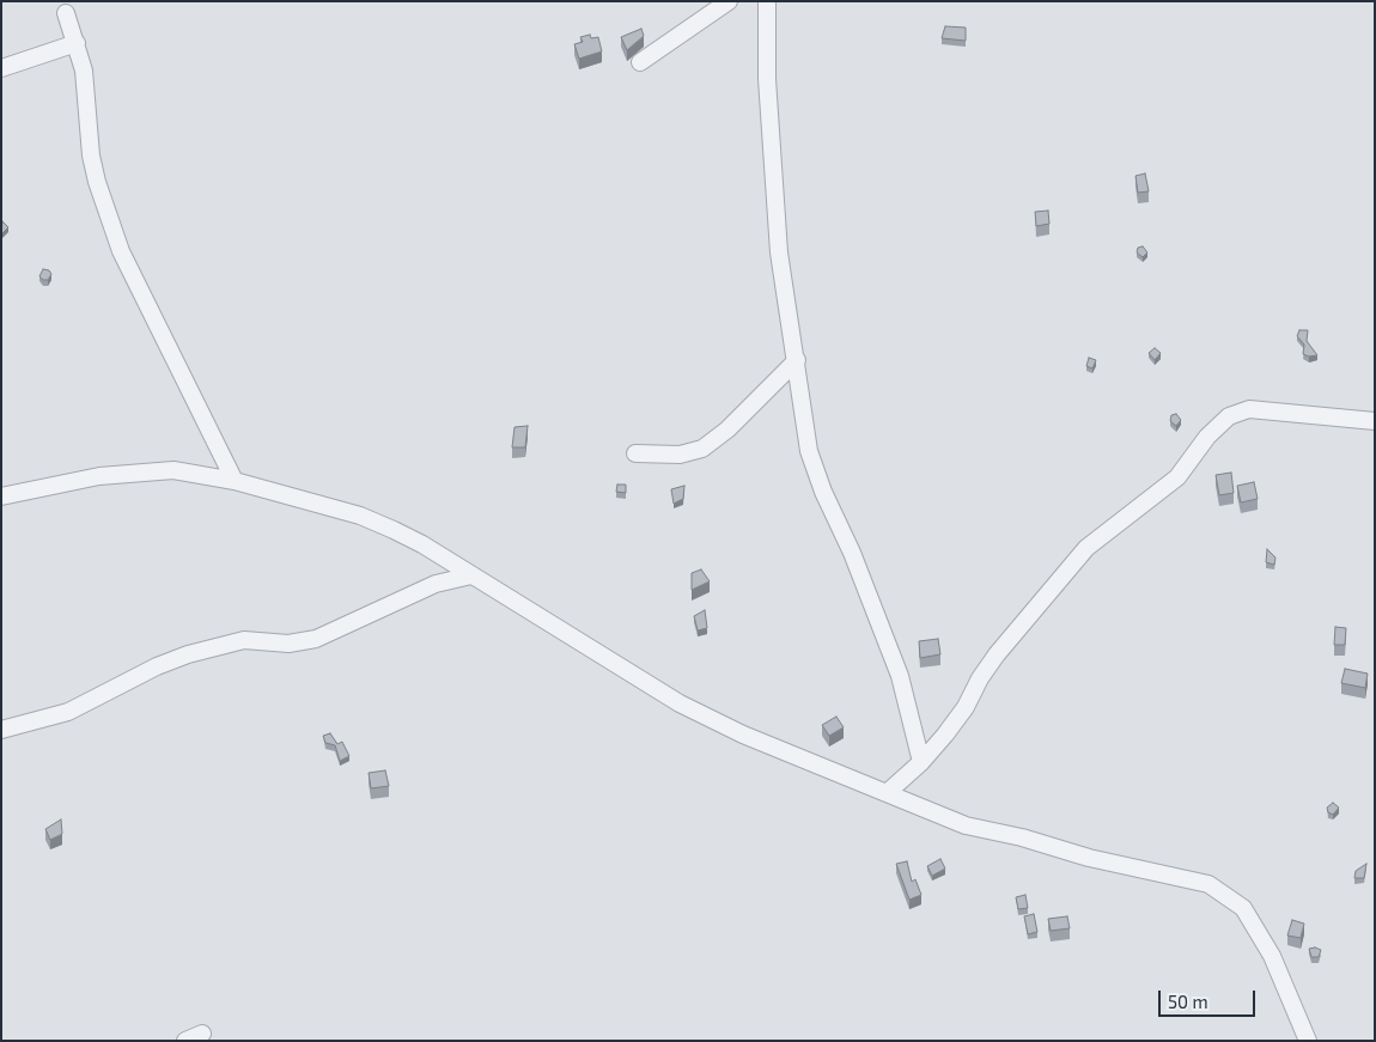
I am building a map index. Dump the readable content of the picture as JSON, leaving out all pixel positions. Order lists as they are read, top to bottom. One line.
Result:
{"scale_bar":"50 m"}
